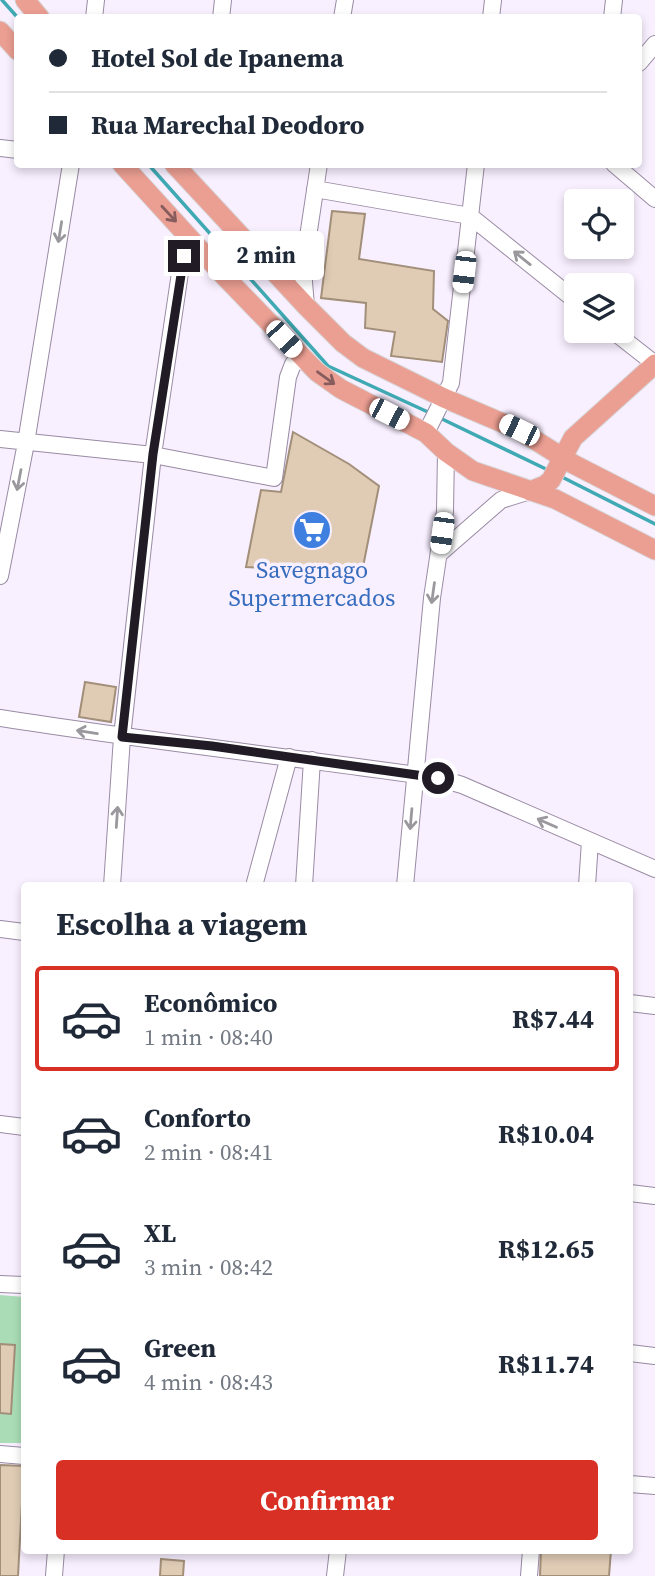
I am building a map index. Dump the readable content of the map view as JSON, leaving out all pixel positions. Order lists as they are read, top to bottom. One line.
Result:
{"places":{"supermarket":["Savegnago Supermercados"]},"page":{"banner":["Hotel Sol de Ipanema","Rua Marechal Deodoro"],"bubble":"2 min","heading":"Escolha a viagem","list":[{"name":"Econômico","note":"1 min · 08:40","value":"R$7.44"},{"name":"Conforto","note":"2 min · 08:41","value":"R$10.04"},{"name":"XL","note":"3 min · 08:42","value":"R$12.65"},{"name":"Green","note":"4 min · 08:43","value":"R$11.74"}],"buttons":"Confirmar"}}
